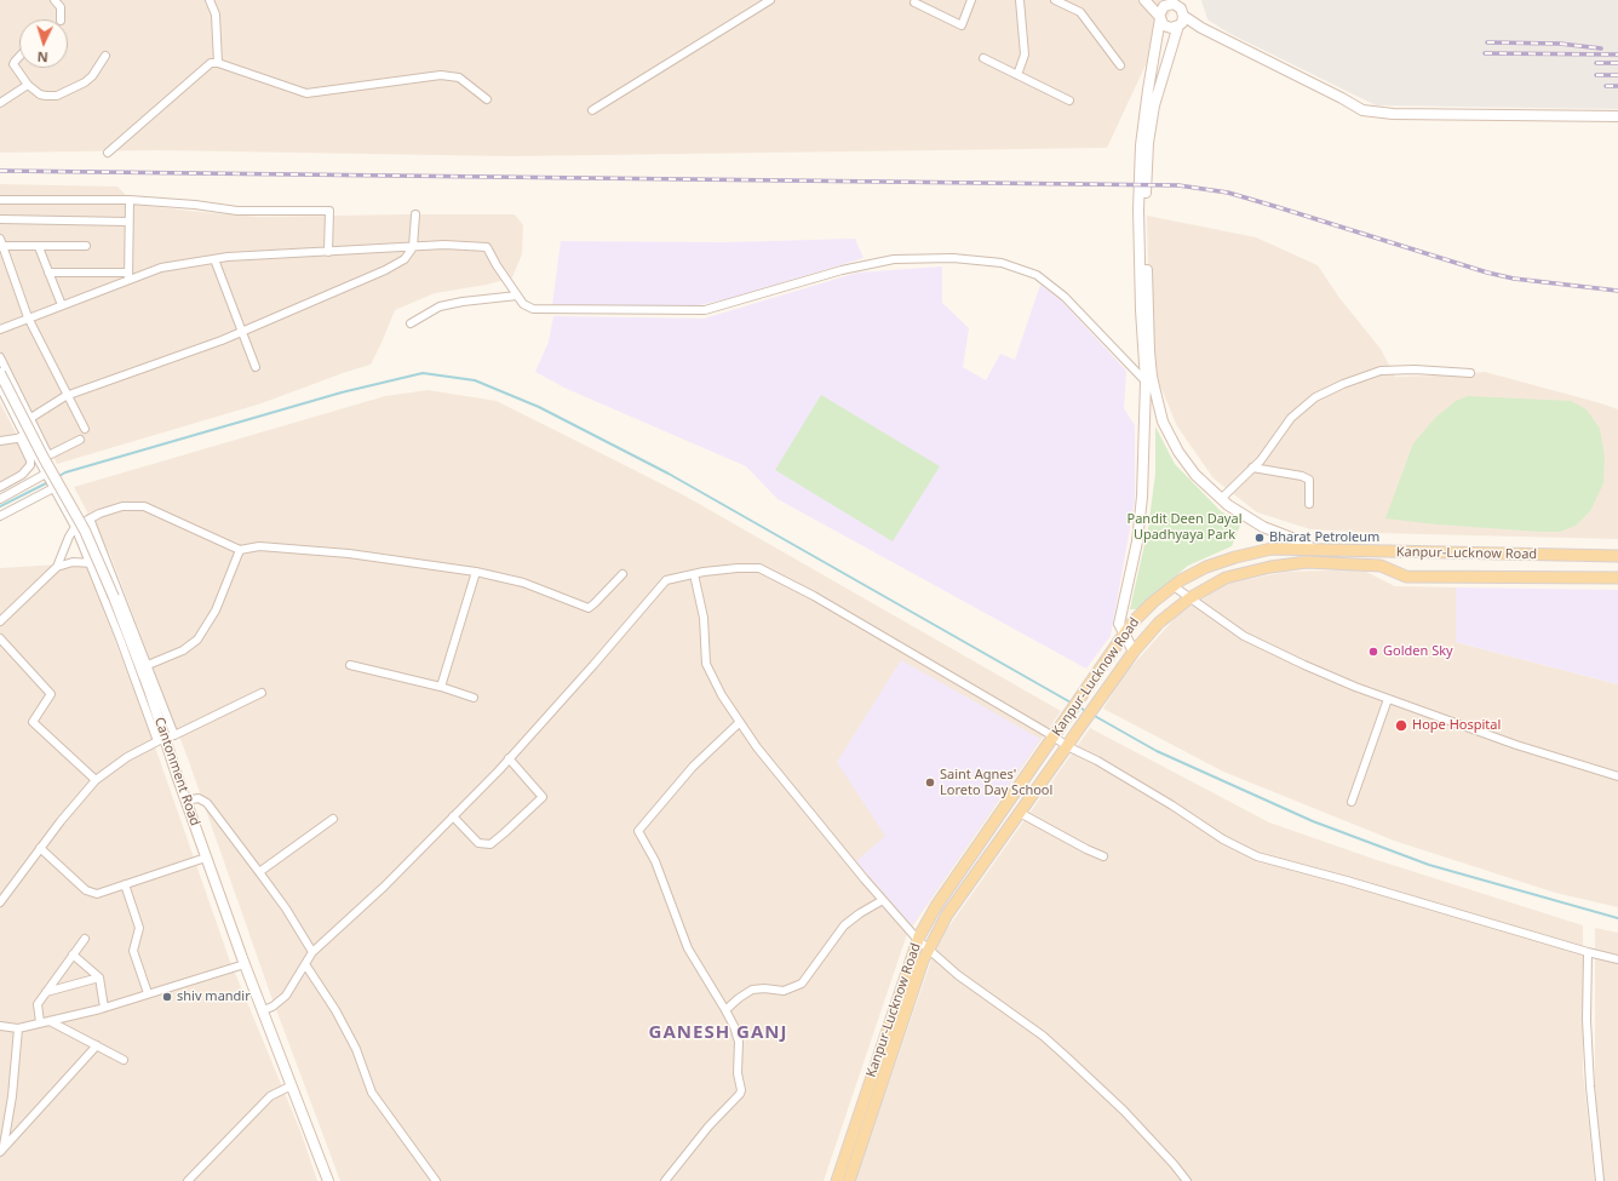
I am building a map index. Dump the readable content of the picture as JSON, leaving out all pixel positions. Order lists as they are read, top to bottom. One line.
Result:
{"streets":{"main road":["Kanpur-Lucknow Road"],"street":["Cantonment Road"]},"districts":["GANESH GANJ"],"parks":["Pandit Deen Dayal Upadhyaya Park"],"places":["Bharat Petroleum","Golden Sky","Hope Hospital","Saint Agnes' Loreto Day School","shiv mandir"],"north":"bottom"}
